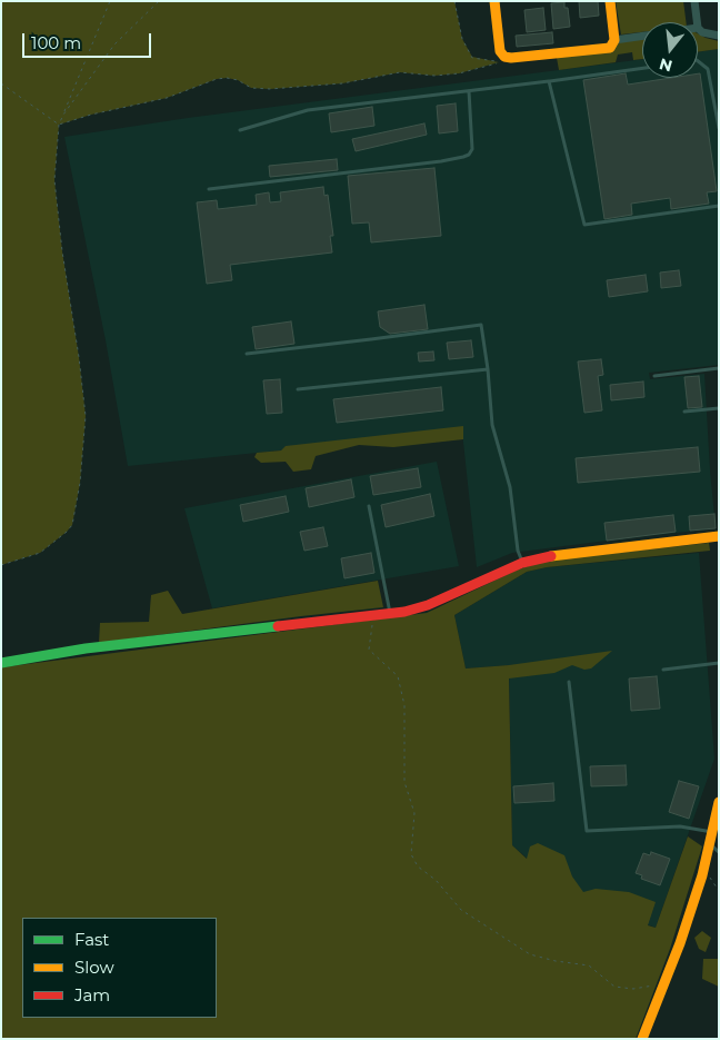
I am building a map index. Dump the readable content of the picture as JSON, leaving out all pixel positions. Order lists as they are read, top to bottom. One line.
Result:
{"legend":["Fast","Slow","Jam"],"scale_bar":"100 m","north":"bottom"}
